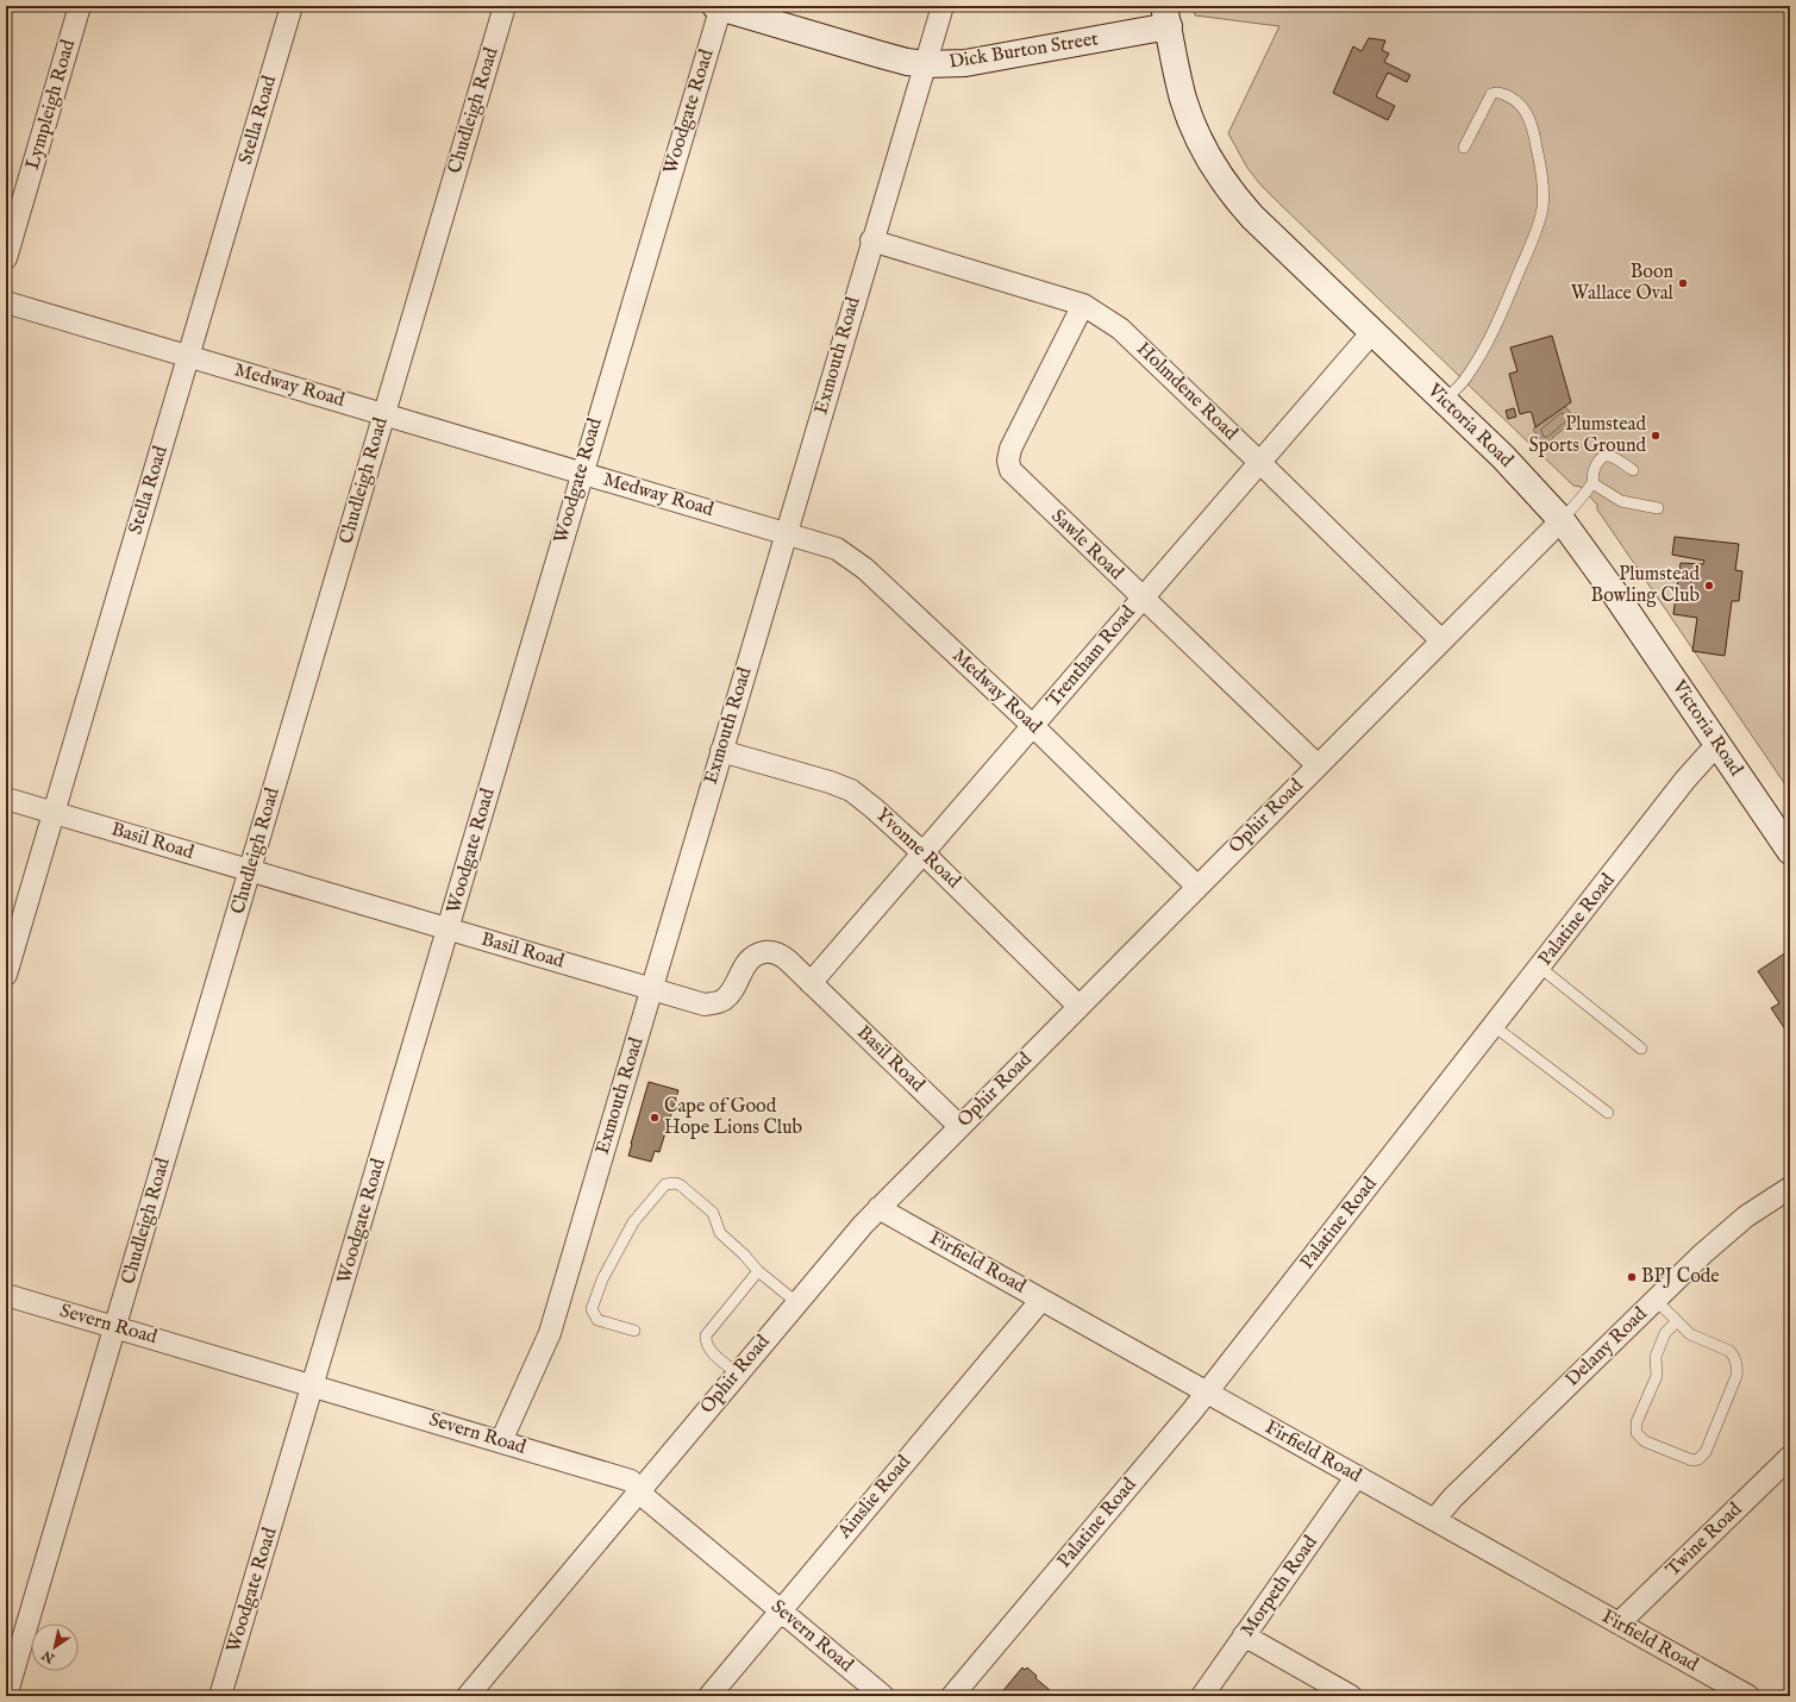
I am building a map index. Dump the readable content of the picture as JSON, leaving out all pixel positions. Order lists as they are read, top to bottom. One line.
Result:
{"streets":{"street":["Dick Burton Street","Lympleigh Road","Chudleigh Road","Woodgate Road","Stella Road","Exmouth Road","Medway Road","Holmdene Road","Victoria Road","Sawle Road","Trentham Road","Ophir Road","Basil Road","Yvonne Road","Palatine Road","Firfield Road","Severn Road","Delany Road","Ainslie Road","Twine Road","Morpeth Road"]},"crossings":[["Dick Burton Street","Woodgate Road"],["Dick Burton Street","Exmouth Road"],["Dick Burton Street","Victoria Road"],["Chudleigh Road","Medway Road"],["Chudleigh Road","Basil Road"],["Chudleigh Road","Severn Road"],["Woodgate Road","Medway Road"],["Woodgate Road","Basil Road"],["Woodgate Road","Severn Road"],["Stella Road","Medway Road"],["Stella Road","Basil Road"],["Exmouth Road","Medway Road"],["Exmouth Road","Holmdene Road"],["Exmouth Road","Basil Road"],["Exmouth Road","Yvonne Road"],["Exmouth Road","Severn Road"],["Medway Road","Trentham Road"],["Medway Road","Ophir Road"],["Holmdene Road","Sawle Road"],["Holmdene Road","Trentham Road"],["Holmdene Road","Ophir Road"],["Victoria Road","Trentham Road"],["Victoria Road","Ophir Road"],["Victoria Road","Palatine Road"],["Sawle Road","Trentham Road"],["Sawle Road","Ophir Road"],["Trentham Road","Basil Road"],["Trentham Road","Yvonne Road"],["Ophir Road","Basil Road"],["Ophir Road","Yvonne Road"],["Ophir Road","Firfield Road"],["Ophir Road","Severn Road"],["Palatine Road","Firfield Road"],["Firfield Road","Delany Road"],["Firfield Road","Ainslie Road"],["Firfield Road","Twine Road"],["Firfield Road","Morpeth Road"],["Severn Road","Ainslie Road"]],"places":["Boon Wallace Oval","Plumstead Sports Ground","Plumstead Bowling Club","Cape of Good Hope Lions Club","BPJ Code"],"north":"bottom left"}
